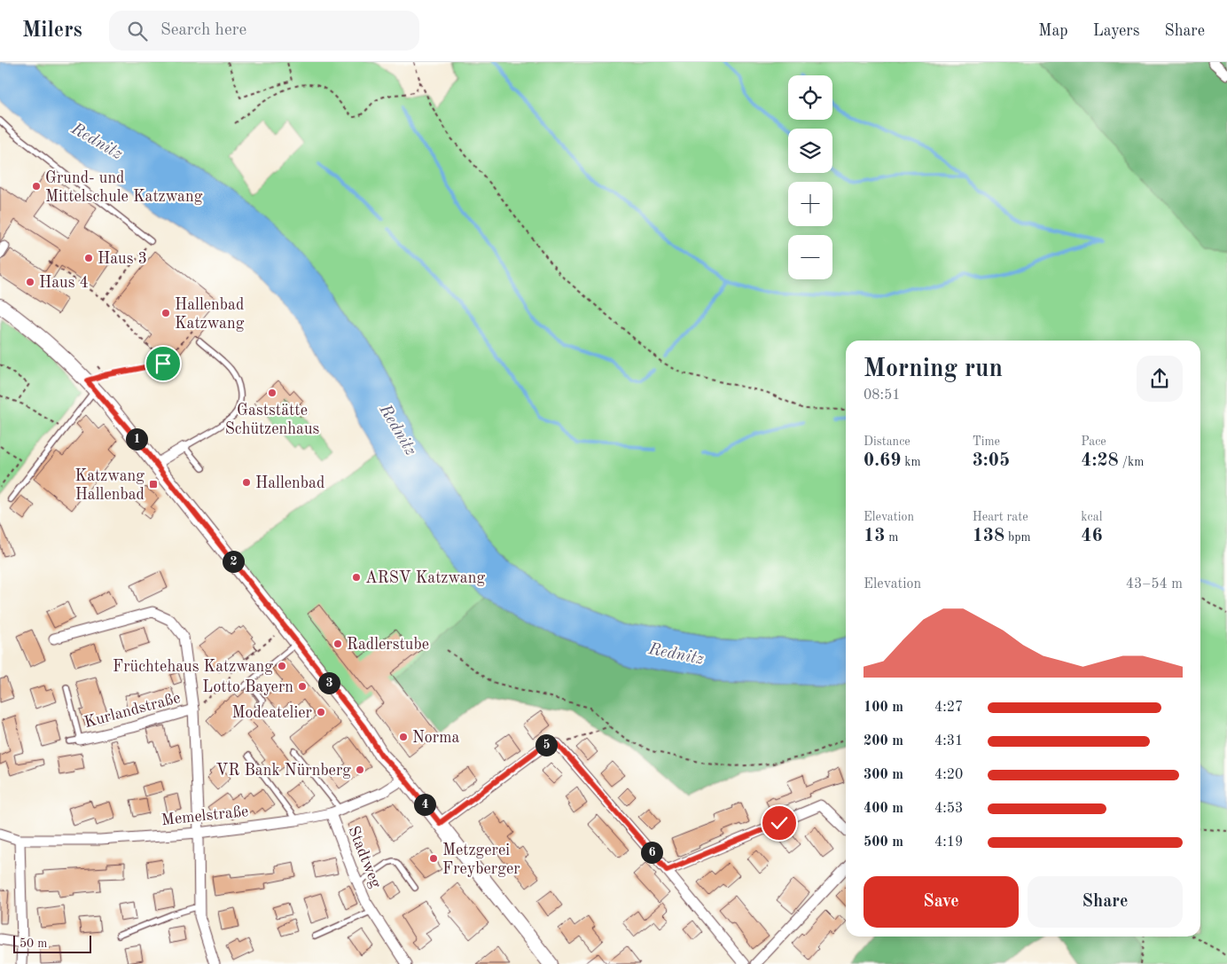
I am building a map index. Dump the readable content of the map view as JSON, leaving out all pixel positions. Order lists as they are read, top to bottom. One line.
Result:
{"streets":{"street":["Kurlandstraße","Memelstraße","Stadtweg"]},"crossings":[["Kurlandstraße","Memelstraße"],["Memelstraße","Stadtweg"]],"water":["Rednitz"],"places":{"other":["Grund- und Mittelschule Katzwang","Haus 3","Haus 4","Hallenbad Katzwang","Gaststätte Schützenhaus","Hallenbad","ARSV Katzwang","Radlerstube","Früchtehaus Katzwang","Lotto Bayern","Modeatelier","Norma","VR Bank Nürnberg","Metzgerei Freyberger"],"transit":["Katzwang Hallenbad"]},"scale_bar":"50 m","page":{"header":"Milers","search":"Search here","nav":["Map","Layers","Share"],"map_buttons":["+","−"],"heading":["Morning run","08:51"],"stats":[["Distance","0.69 km"],["Time","3:05"],["Pace","4:28 /km"],["Elevation","13 m"],["Heart rate","138 bpm"],["kcal","46"]],"pins":["1","2","3","5","4","6"],"chart":["Elevation","43–54 m"],"list":[{"name":"100 m","note":"4:27"},{"name":"200 m","note":"4:31"},{"name":"300 m","note":"4:20"},{"name":"400 m","note":"4:53"},{"name":"500 m","note":"4:19"}],"buttons":["Save","Share"],"scale":"50 m"}}
